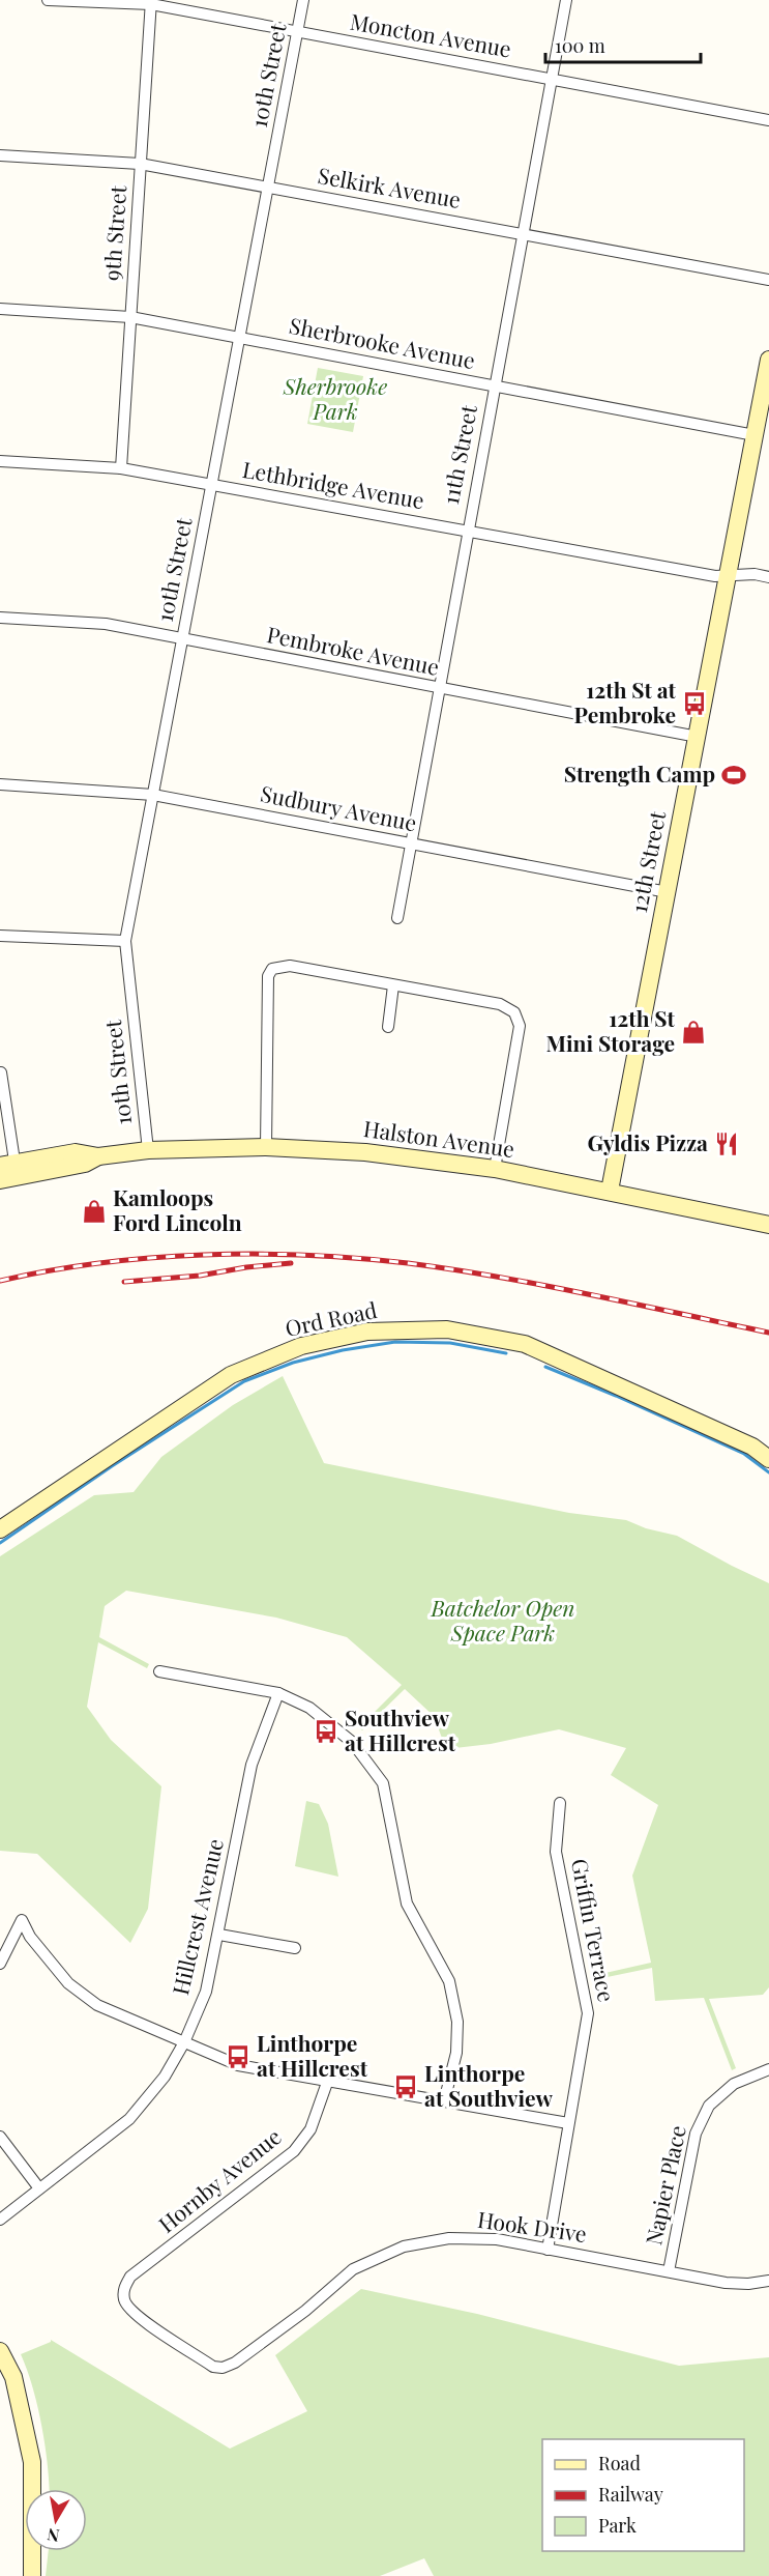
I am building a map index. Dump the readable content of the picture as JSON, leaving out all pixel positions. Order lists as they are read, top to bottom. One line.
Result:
{"streets":{"street":["Moncton Avenue","10th Street","Selkirk Avenue","9th Street","Sherbrooke Avenue","11th Street","Lethbridge Avenue","Pembroke Avenue","Sudbury Avenue","12th Street","Halston Avenue","Ord Road","Hillcrest Avenue","Griffin Terrace","Hornby Avenue","Napier Place","Hook Drive"]},"crossings":[["Moncton Avenue","10th Street"],["Moncton Avenue","9th Street"],["Moncton Avenue","11th Street"],["10th Street","Selkirk Avenue"],["10th Street","Sherbrooke Avenue"],["10th Street","Lethbridge Avenue"],["10th Street","Pembroke Avenue"],["10th Street","Sudbury Avenue"],["10th Street","Halston Avenue"],["Selkirk Avenue","9th Street"],["Selkirk Avenue","11th Street"],["9th Street","Sherbrooke Avenue"],["9th Street","Lethbridge Avenue"],["Sherbrooke Avenue","11th Street"],["Sherbrooke Avenue","12th Street"],["11th Street","Lethbridge Avenue"],["11th Street","Pembroke Avenue"],["11th Street","Sudbury Avenue"],["Lethbridge Avenue","12th Street"],["Pembroke Avenue","12th Street"],["Sudbury Avenue","12th Street"],["12th Street","Halston Avenue"],["Griffin Terrace","Hook Drive"],["Hornby Avenue","Hook Drive"],["Napier Place","Hook Drive"]],"parks":["Sherbrooke Park","Batchelor Open Space Park"],"places":{"bus stop":["12th St at Pembroke","Southview at Hillcrest","Linthorpe at Hillcrest","Linthorpe at Southview"],"sports":["Strength Camp"],"shop":["12th St Mini Storage","Kamloops Ford Lincoln"],"restaurant":["Gyldis Pizza"]},"legend":["Road","Railway","Park"],"scale_bar":"100 m","north":"bottom"}
